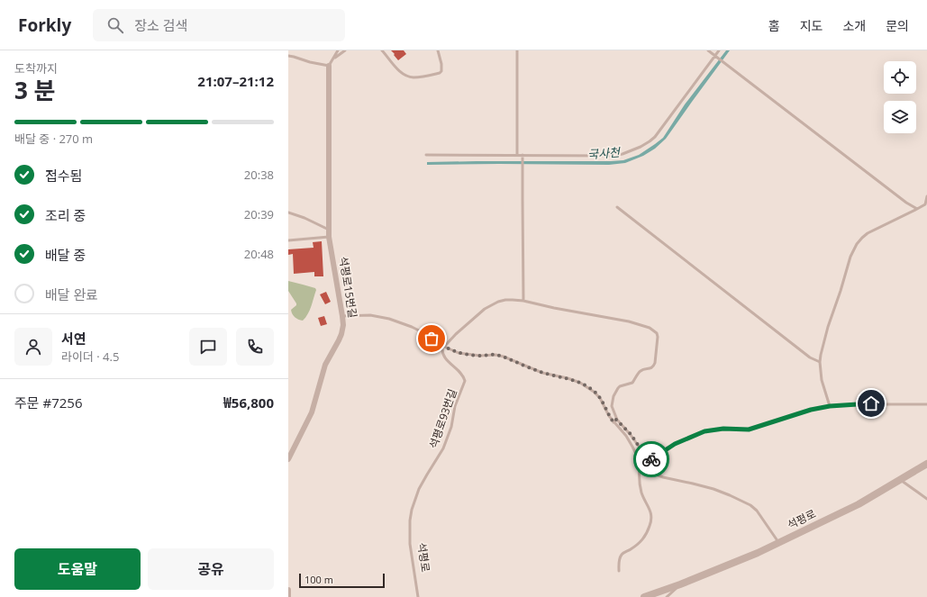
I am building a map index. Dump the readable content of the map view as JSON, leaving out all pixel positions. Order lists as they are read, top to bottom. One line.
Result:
{"streets":{"street":["석평로15번길","석평로"],"lane":["석평로93번길"]},"crossings":[["석평로93번길","석평로"]],"water":["국사천"],"scale_bar":"100 m","page":{"header":"Forkly","search":"장소 검색","nav":["홈","지도","소개","문의"],"heading":["3 분","도착까지","21:07–21:12"],"panel":["서연","라이더 · 4.5","주문 #7256","₩56,800"],"bar":"배달 중 · 270 m","list":[["접수됨","20:38"],["조리 중","20:39"],["배달 중","20:48"],"배달 완료"],"buttons":["도움말","공유"],"scale":"100 m"}}
